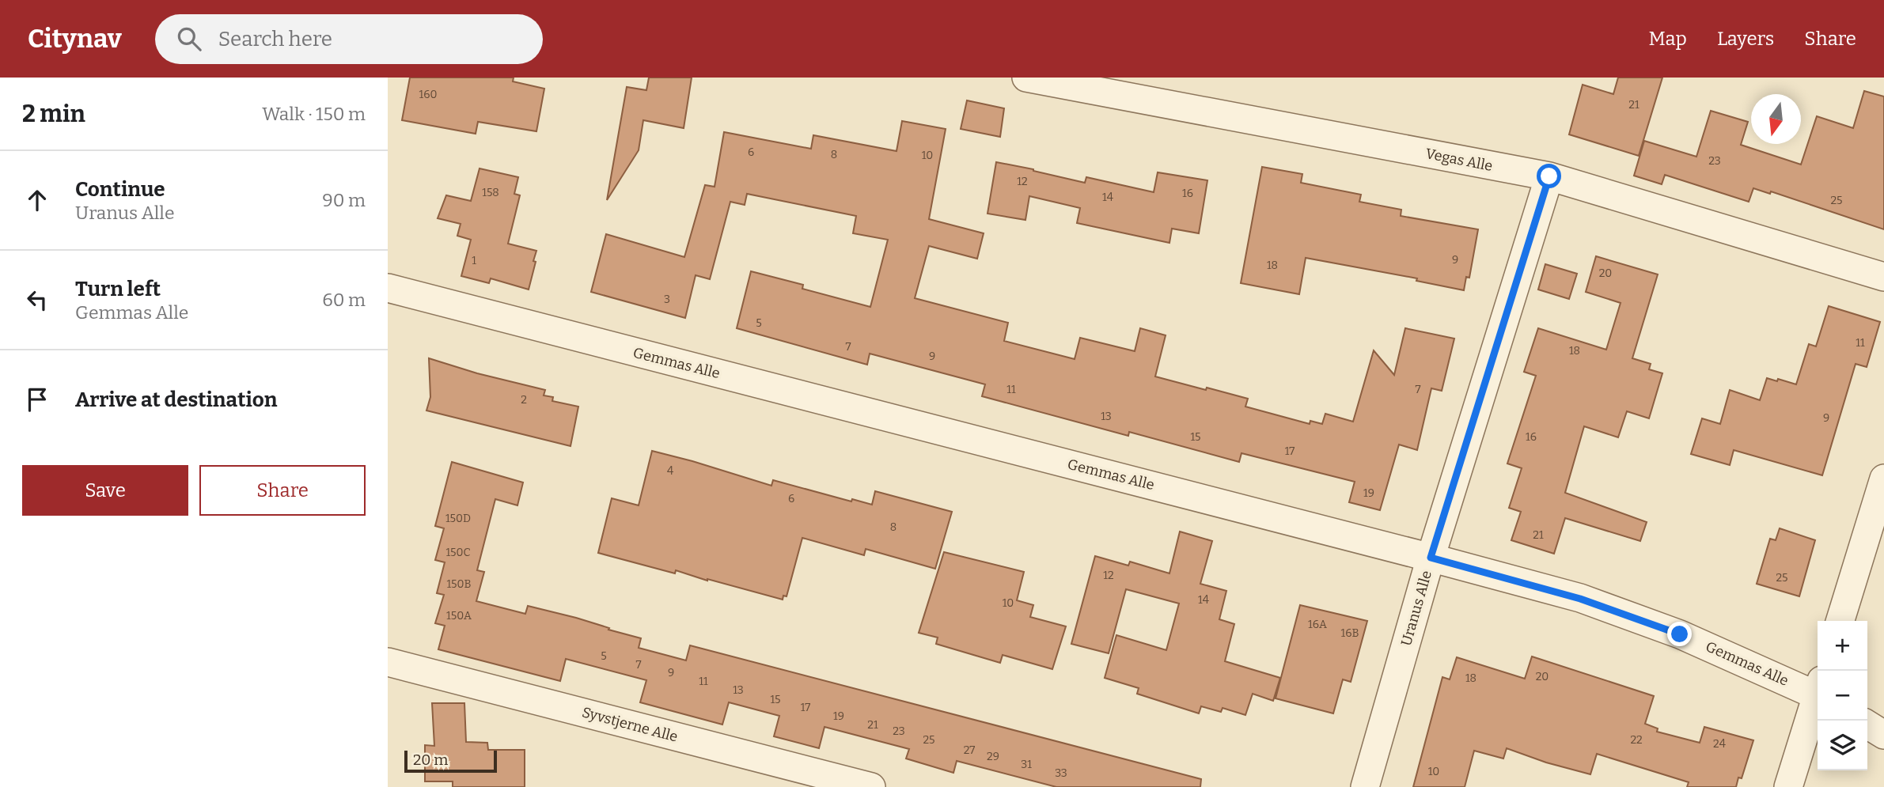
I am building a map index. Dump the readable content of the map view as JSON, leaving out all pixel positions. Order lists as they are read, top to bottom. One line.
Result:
{"streets":{"street":["Vegas Alle","Gemmas Alle","Uranus Alle","Syvstjerne Alle"]},"crossings":[["Vegas Alle","Uranus Alle"],["Gemmas Alle","Uranus Alle"]],"house_numbers":["160","21","6","8","10","23","12","158","16","14","25","9","1","18","20","3","5","11","7","18","9","11","7","2","13","9","15","16","17","4","19","6","150D","8","21","150C","12","25","150B","14","10","150A","16A","16B","5","7","9","20","18","11","13","15","17","19","21","23","25","22","24","27","29","31","10","33"],"scale_bar":"20 m","north":"bottom","page":{"header":"Citynav","search":"Search here","nav":["Map","Layers","Share"],"heading":["2 min","Walk · 150 m"],"list":[["Continue","Uranus Alle","90 m"],["Turn left","Gemmas Alle","60 m"],"Arrive at destination"],"buttons":["Save","Share"],"map_buttons":["+","−"],"scale":"20 m"}}
